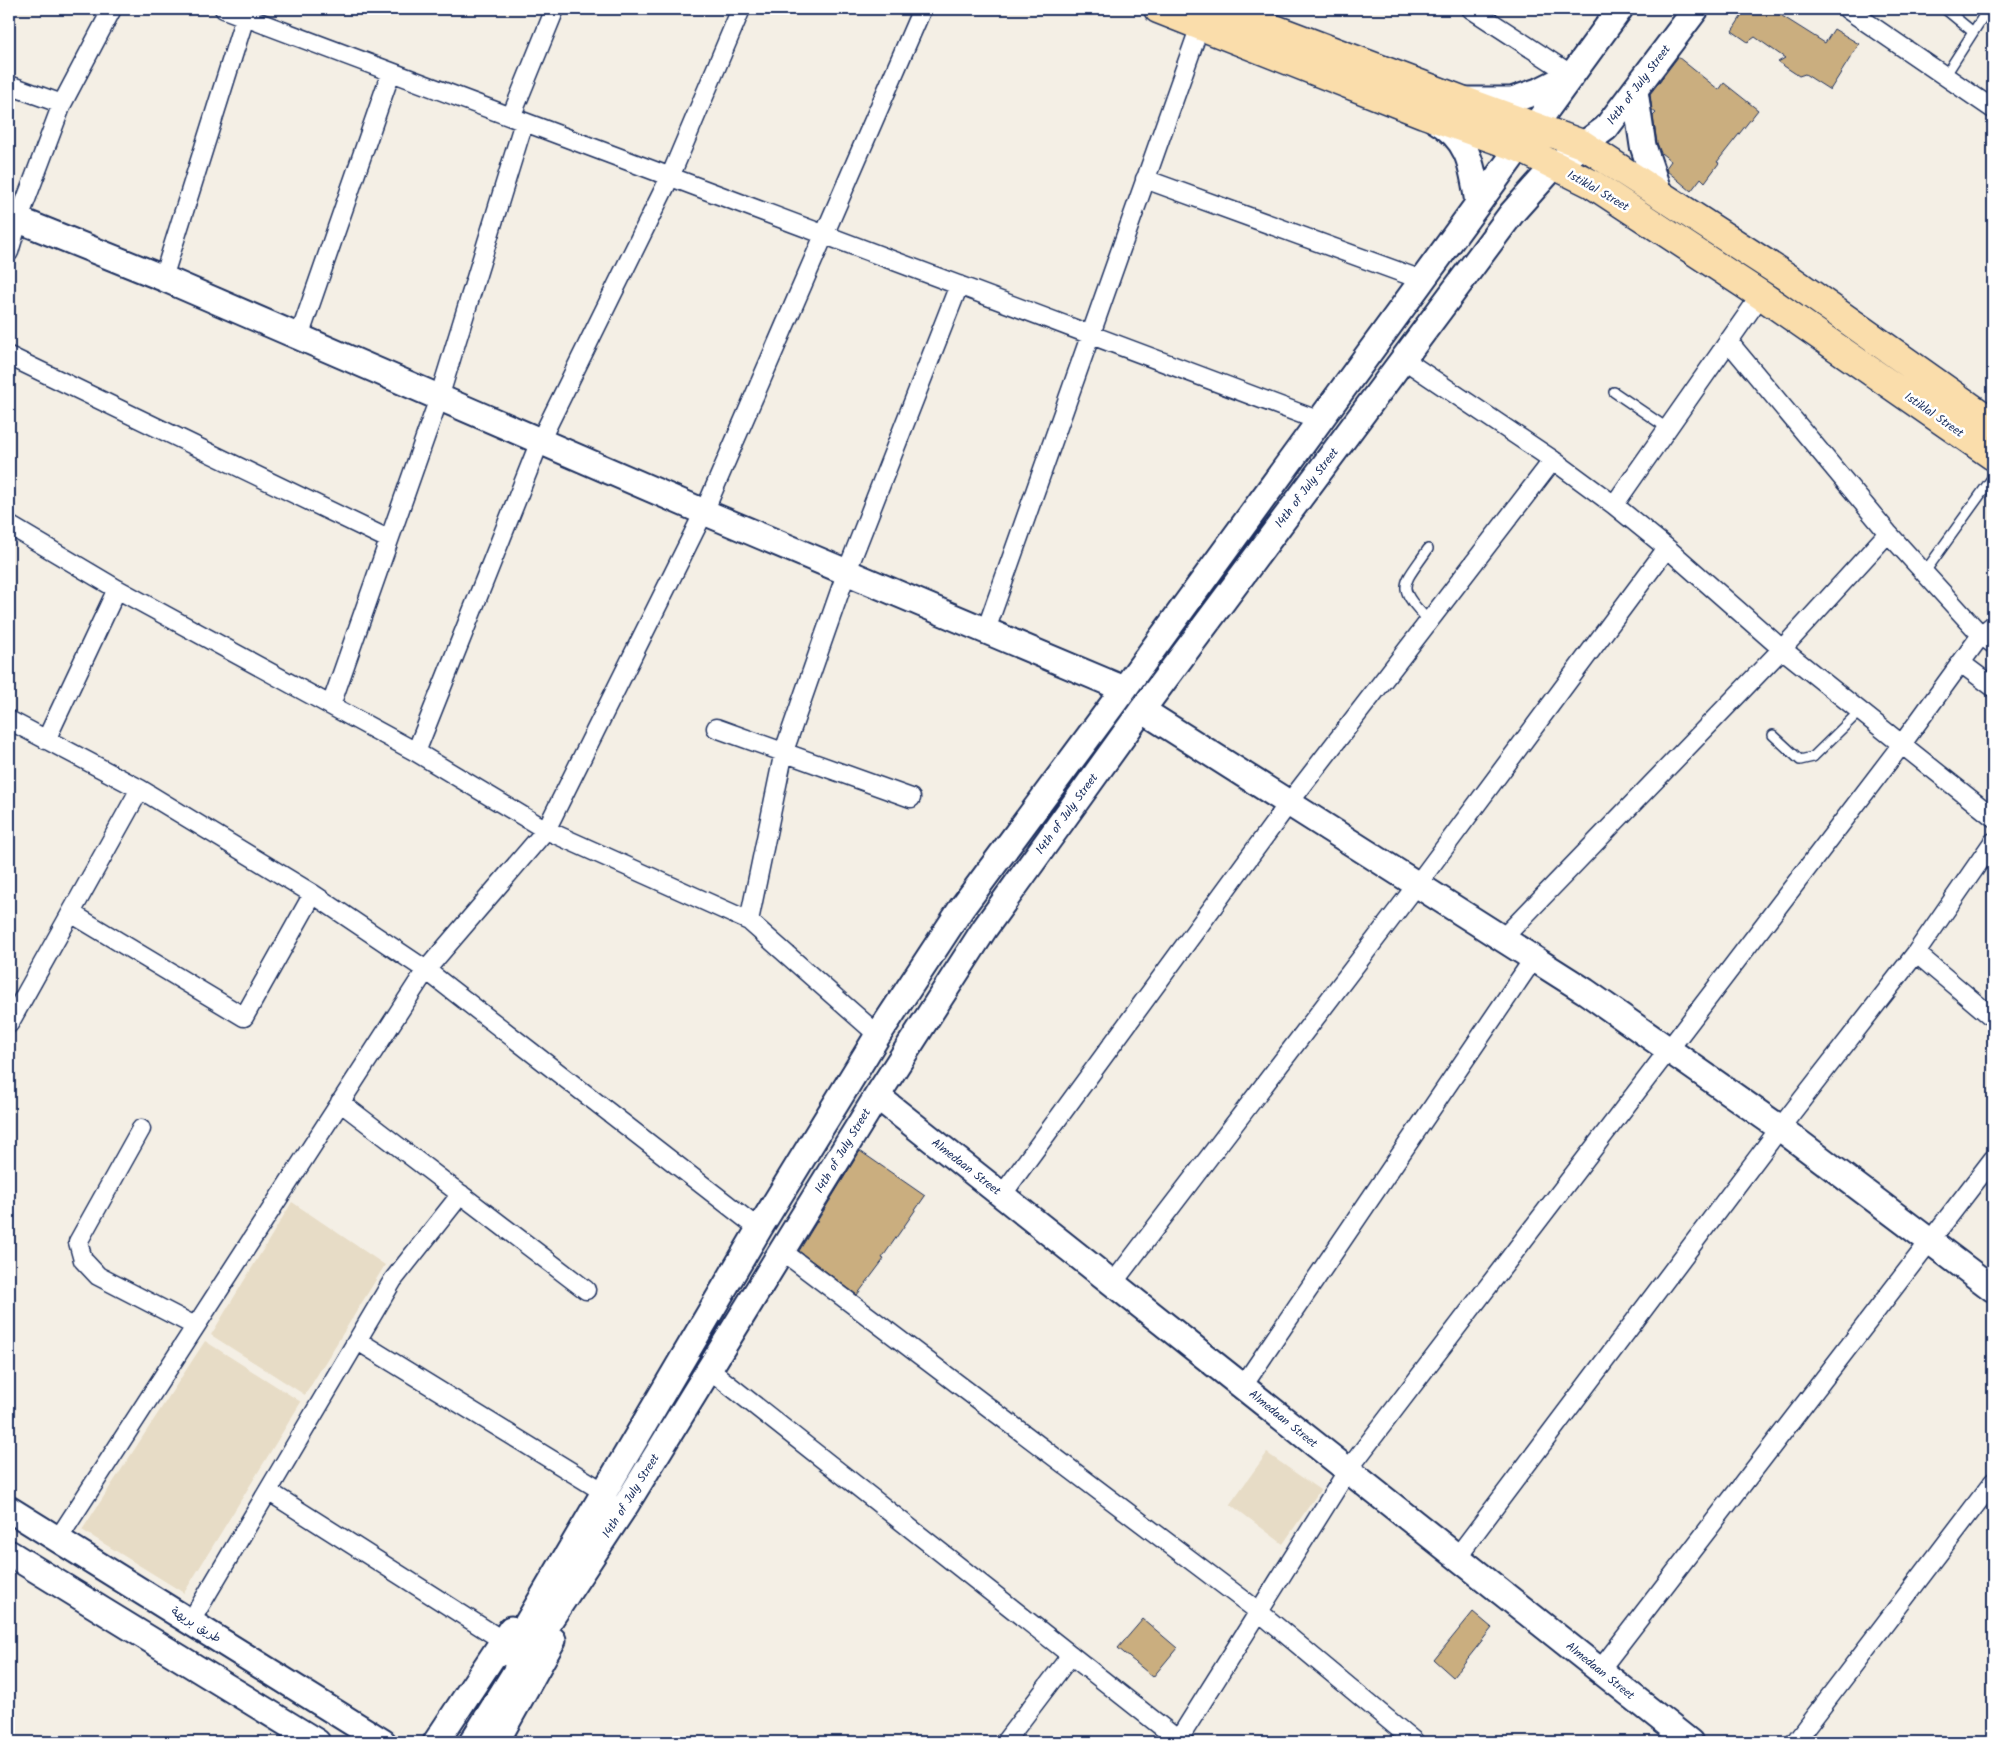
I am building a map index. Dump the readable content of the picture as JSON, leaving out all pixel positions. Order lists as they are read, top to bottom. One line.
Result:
{"streets":{"main road":["14th of July Street","Istiklal Street","Almedaan Street","طريق بريهة"]},"crossings":[["14th of July Street","Istiklal Street"],["14th of July Street","Almedaan Street"]]}
